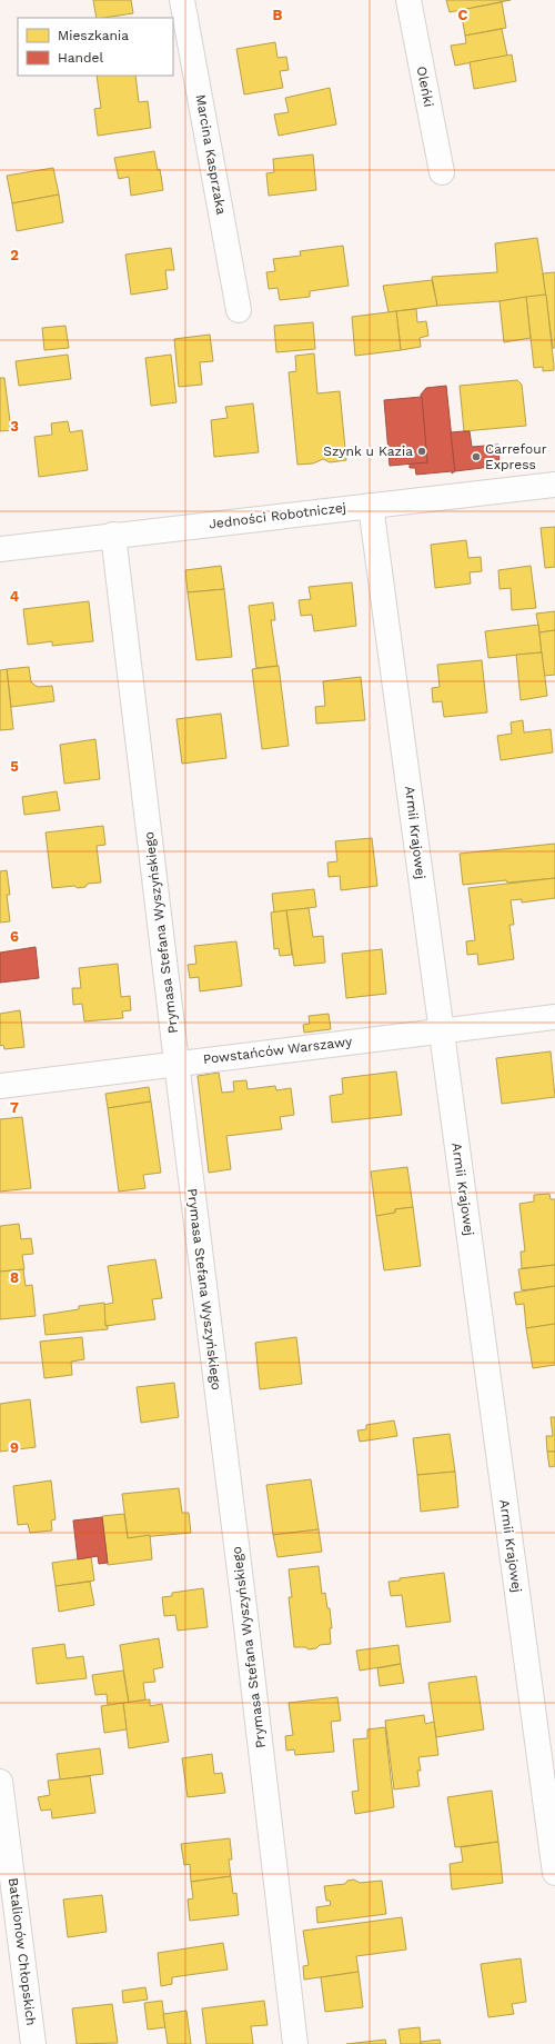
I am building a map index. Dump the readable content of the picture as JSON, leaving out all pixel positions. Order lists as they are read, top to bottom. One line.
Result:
{"streets":{"street":["Oleńki","Marcina Kasprzaka","Jedności Robotniczej","Armii Krajowej","Prymasa Stefana Wyszyńskiego","Powstańców Warszawy","Batalionów Chłopskich"]},"crossings":[["Jedności Robotniczej","Armii Krajowej"],["Jedności Robotniczej","Prymasa Stefana Wyszyńskiego"],["Armii Krajowej","Powstańców Warszawy"],["Prymasa Stefana Wyszyńskiego","Powstańców Warszawy"]],"places":["Szynk u Kazia","Carrefour Express"],"legend":["Mieszkania","Handel"],"grid":{"columns":["B","C"],"rows":["2","3","4","5","6","7","8","9"]}}
